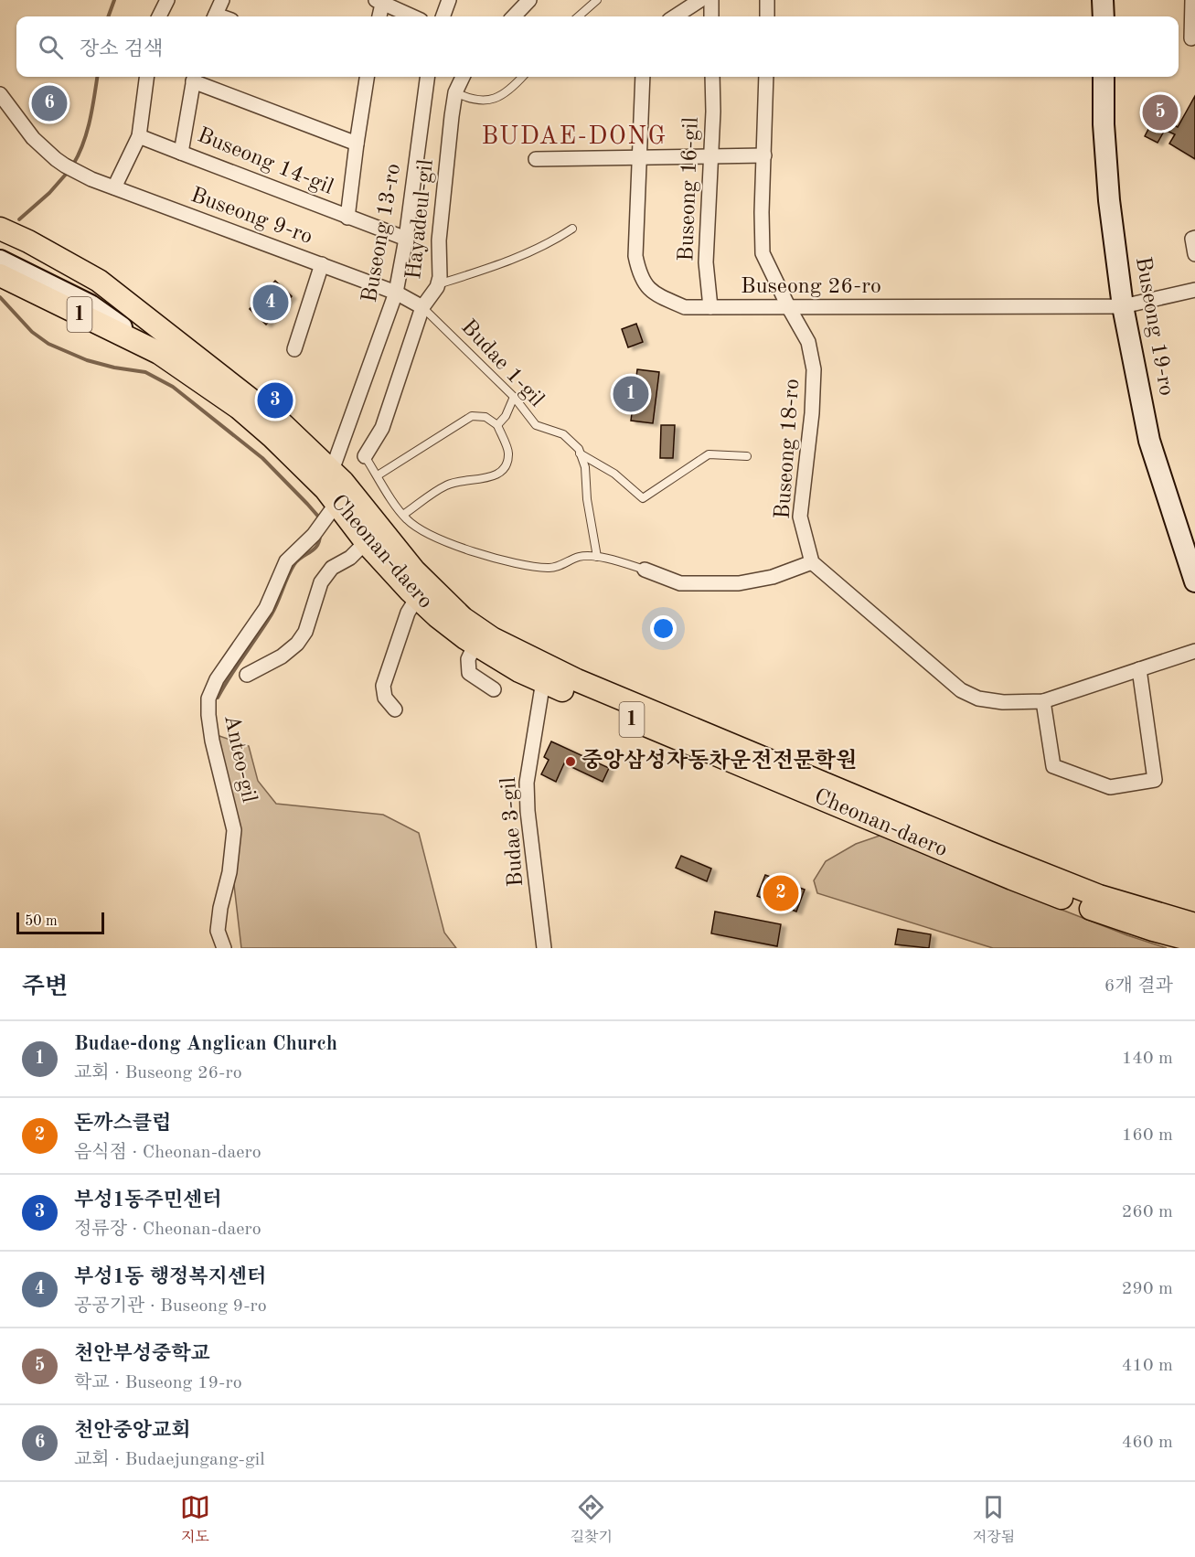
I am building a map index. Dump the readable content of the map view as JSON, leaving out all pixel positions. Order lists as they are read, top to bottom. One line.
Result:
{"streets":{"main road":["1","Cheonan-daero"],"street":["Buseong 14-gil","Buseong 16-gil","Buseong 9-ro","Hayadeul-gil","Buseong 13-ro","Buseong 26-ro","Buseong 19-ro","Buseong 18-ro","Anteo-gil","Budae 3-gil"],"lane":["Budae 1-gil"]},"crossings":[["Buseong 14-gil","Buseong 13-ro"],["Buseong 16-gil","Buseong 26-ro"],["Buseong 9-ro","Hayadeul-gil"],["Buseong 9-ro","Buseong 13-ro"],["Buseong 9-ro","Budae 1-gil"],["Hayadeul-gil","Budae 1-gil"],["Buseong 13-ro","Cheonan-daero"],["Buseong 13-ro","Anteo-gil"],["Buseong 26-ro","Buseong 19-ro"],["Buseong 26-ro","Buseong 18-ro"],["1","Cheonan-daero"],["Cheonan-daero","Anteo-gil"],["Cheonan-daero","Budae 3-gil"]],"districts":["BUDAE-DONG"],"places":["중앙삼성자동차운전전문학원"],"scale_bar":"50 m","page":{"search":"장소 검색","pins":["6","5","4","1","3","2"],"scale":"50 m","heading":["주변","6개 결과"],"list":[{"mark":"1","name":"Budae-dong Anglican Church","note":"교회 · Buseong 26-ro","value":"140 m"},{"mark":"2","name":"돈까스클럽","note":"음식점 · Cheonan-daero","value":"160 m"},{"mark":"3","name":"부성1동주민센터","note":"정류장 · Cheonan-daero","value":"260 m"},{"mark":"4","name":"부성1동 행정복지센터","note":"공공기관 · Buseong 9-ro","value":"290 m"},{"mark":"5","name":"천안부성중학교","note":"학교 · Buseong 19-ro","value":"410 m"},{"mark":"6","name":"천안중앙교회","note":"교회 · Budaejungang-gil","value":"460 m"}],"nav":["지도","길찾기","저장됨"]}}
